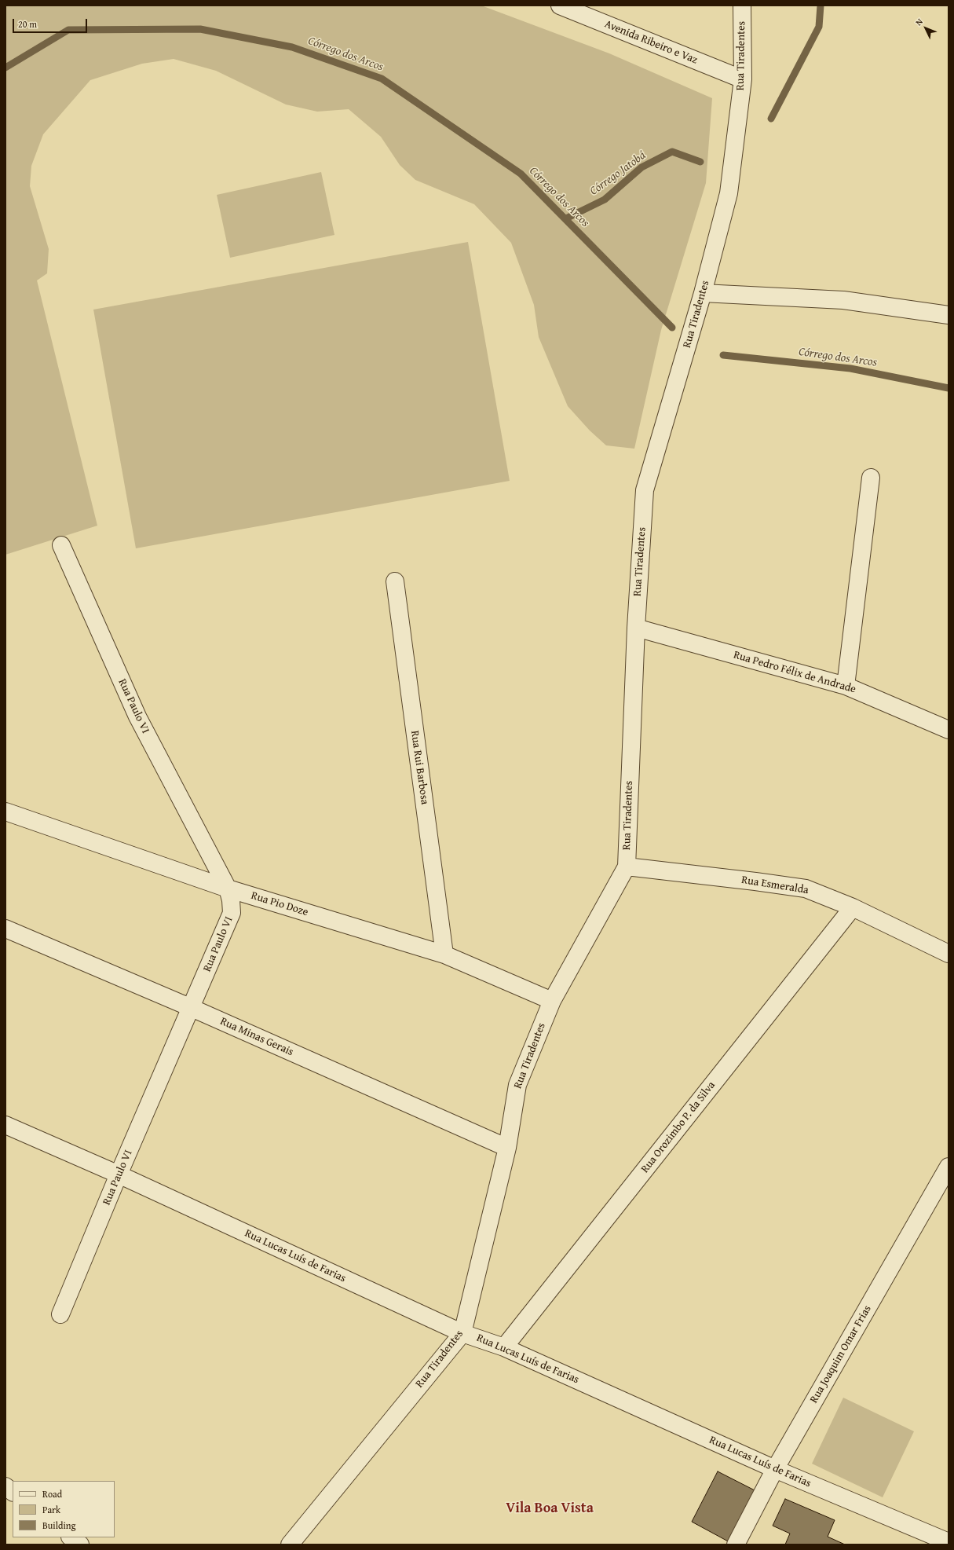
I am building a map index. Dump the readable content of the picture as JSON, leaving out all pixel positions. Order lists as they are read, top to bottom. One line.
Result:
{"streets":{"street":["Avenida Ribeiro e Vaz","Rua Tiradentes","Rua Pedro Félix de Andrade","Rua Paulo VI","Rua Rui Barbosa","Rua Esmeralda","Rua Pio Doze","Rua Minas Gerais","Rua Orozimbo P. da Silva","Rua Lucas Luís de Farias","Rua Joaquim Omar Frias"]},"crossings":[["Avenida Ribeiro e Vaz","Rua Tiradentes"],["Rua Tiradentes","Rua Pedro Félix de Andrade"],["Rua Tiradentes","Rua Esmeralda"],["Rua Tiradentes","Rua Pio Doze"],["Rua Tiradentes","Rua Minas Gerais"],["Rua Tiradentes","Rua Lucas Luís de Farias"],["Rua Paulo VI","Rua Pio Doze"],["Rua Paulo VI","Rua Minas Gerais"],["Rua Paulo VI","Rua Lucas Luís de Farias"],["Rua Rui Barbosa","Rua Pio Doze"],["Rua Esmeralda","Rua Orozimbo P. da Silva"],["Rua Orozimbo P. da Silva","Rua Lucas Luís de Farias"],["Rua Lucas Luís de Farias","Rua Joaquim Omar Frias"]],"districts":["Vila Boa Vista"],"water":["Córrego dos Arcos","Córrego Jatobá"],"legend":["Road","Park","Building"],"scale_bar":"20 m","north":"top left"}
